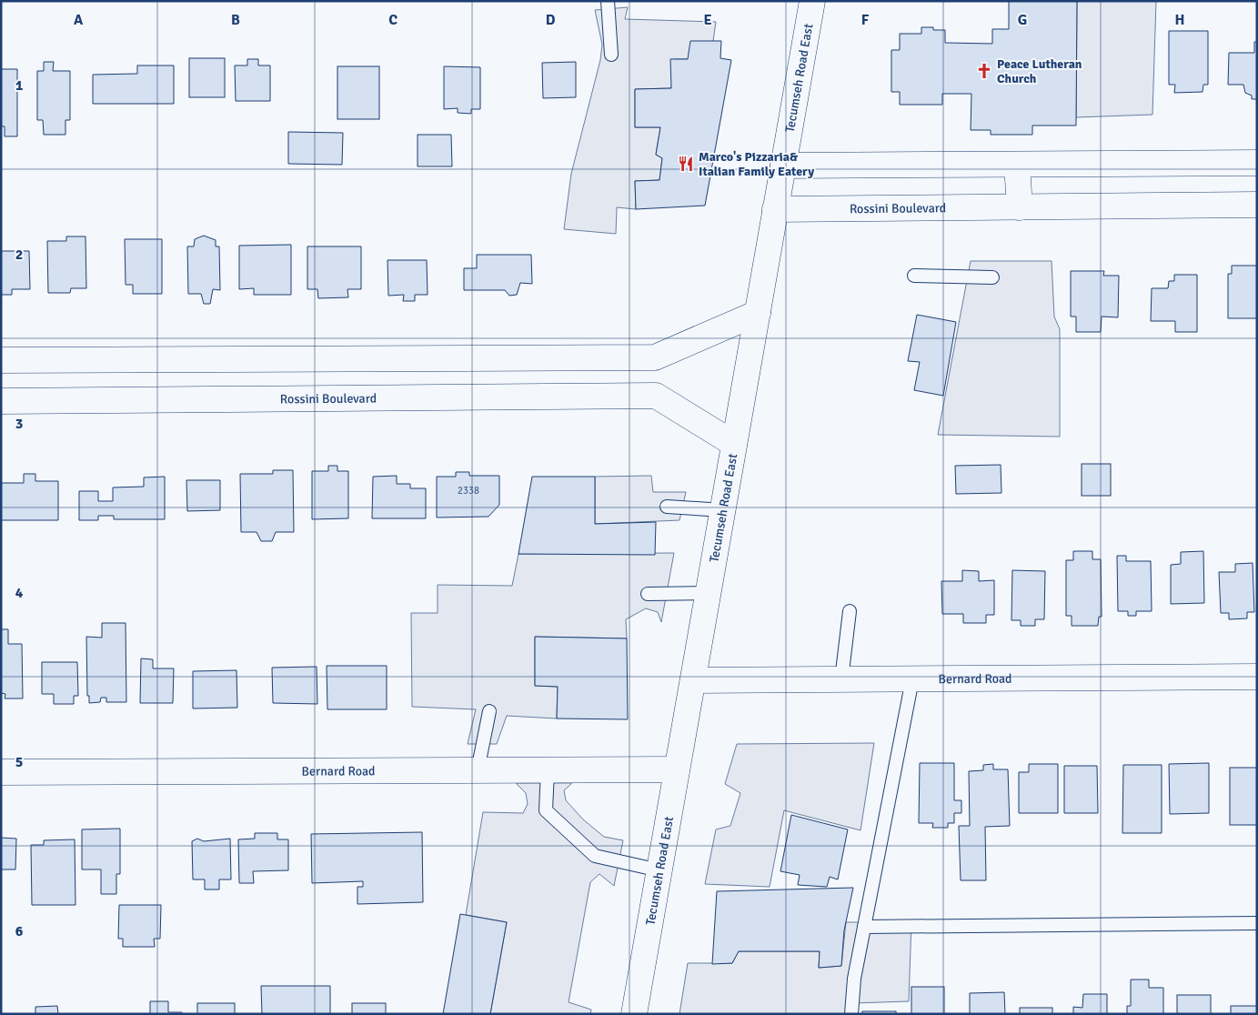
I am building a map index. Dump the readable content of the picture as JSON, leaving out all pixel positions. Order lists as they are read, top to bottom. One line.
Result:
{"streets":{"street":["Tecumseh Road East","Rossini Boulevard","Bernard Road"]},"crossings":[["Tecumseh Road East","Rossini Boulevard"],["Tecumseh Road East","Bernard Road"]],"places":{"church":["Peace Lutheran Church"],"restaurant":["Marco's Pizzaria& Italian Family Eatery"]},"house_numbers":["2338"],"grid":{"columns":["A","B","C","D","E","F","G","H"],"rows":["1","2","3","4","5","6"]}}
